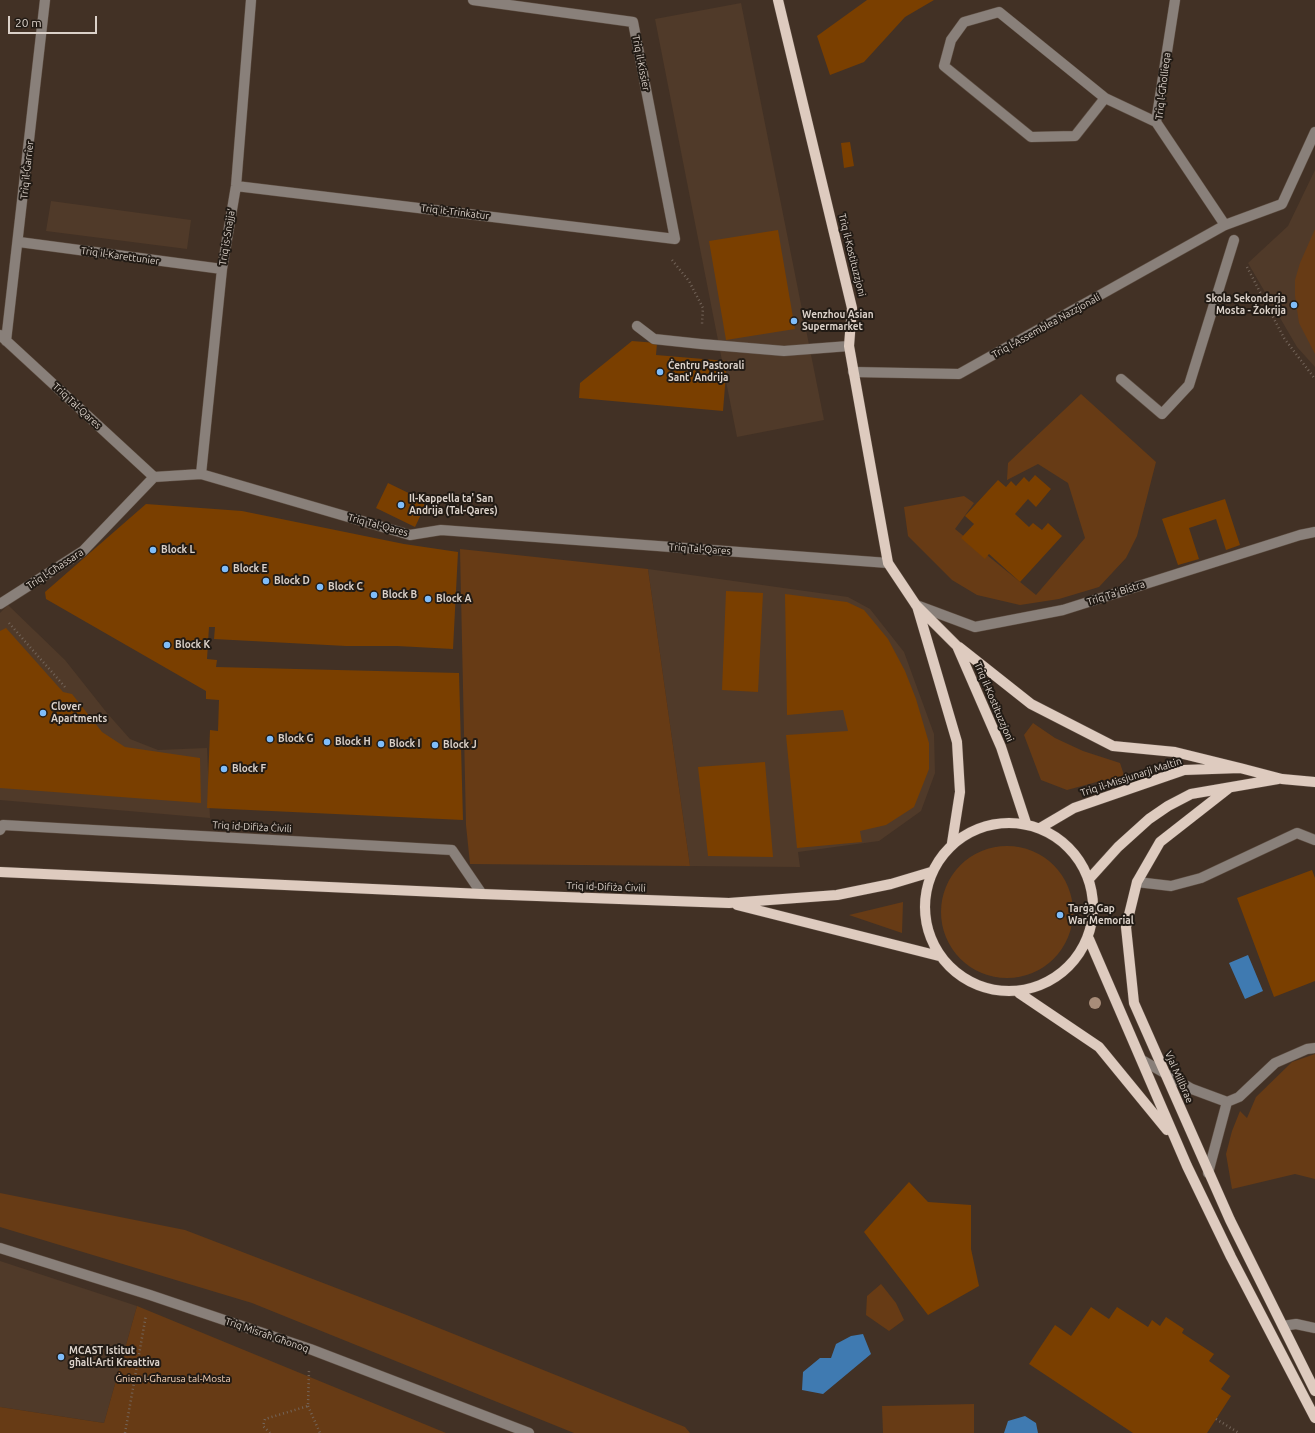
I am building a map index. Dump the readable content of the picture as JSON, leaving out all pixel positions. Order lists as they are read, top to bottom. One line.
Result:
{"streets":{"main road":["Triq il-Kostituzzjoni","Triq il-Missjunarji Maltin","Triq id-Difiża Ċivili","Vjal Millbrae"],"street":["Triq il-Kissier","Triq l-Għollieqa","Triq il-Ġarrier","Triq it-Trinkatur","Triq is-Snajja'","Triq il-Karettunier","Triq l-Assemblea Nazzjonali","Triq Tal-Qares","Triq l-Għassara","Triq Ta' Bistra","Triq Misraħ Għonoq"]},"crossings":[["Triq il-Kissier","Triq it-Trinkatur"],["Triq l-Għollieqa","Triq l-Assemblea Nazzjonali"],["Triq il-Ġarrier","Triq il-Karettunier"],["Triq il-Ġarrier","Triq Tal-Qares"],["Triq it-Trinkatur","Triq is-Snajja'"],["Triq is-Snajja'","Triq il-Karettunier"],["Triq is-Snajja'","Triq Tal-Qares"],["Triq il-Kostituzzjoni","Triq l-Assemblea Nazzjonali"],["Triq il-Kostituzzjoni","Triq Tal-Qares"],["Triq il-Kostituzzjoni","Triq Ta' Bistra"],["Triq Tal-Qares","Triq l-Għassara"],["Triq il-Missjunarji Maltin","Vjal Millbrae"]],"parks":["Ġnien l-Għarusa tal-Mosta"],"places":["Skola Sekondarja Mosta - Żokrija","Wenzhou Asian Supermarket","Ċentru Pastorali Sant' Andrija","Il-Kappella ta' San Andrija (Tal-Qares)","Block L","Block E","Block D","Block C","Block B","Block A","Block K","Clover Apartments","Block G","Block H","Block I","Block J","Block F","Tarġa Gap War Memorial","MCAST Istitut għall-Arti Kreattiva"],"scale_bar":"20 m"}
